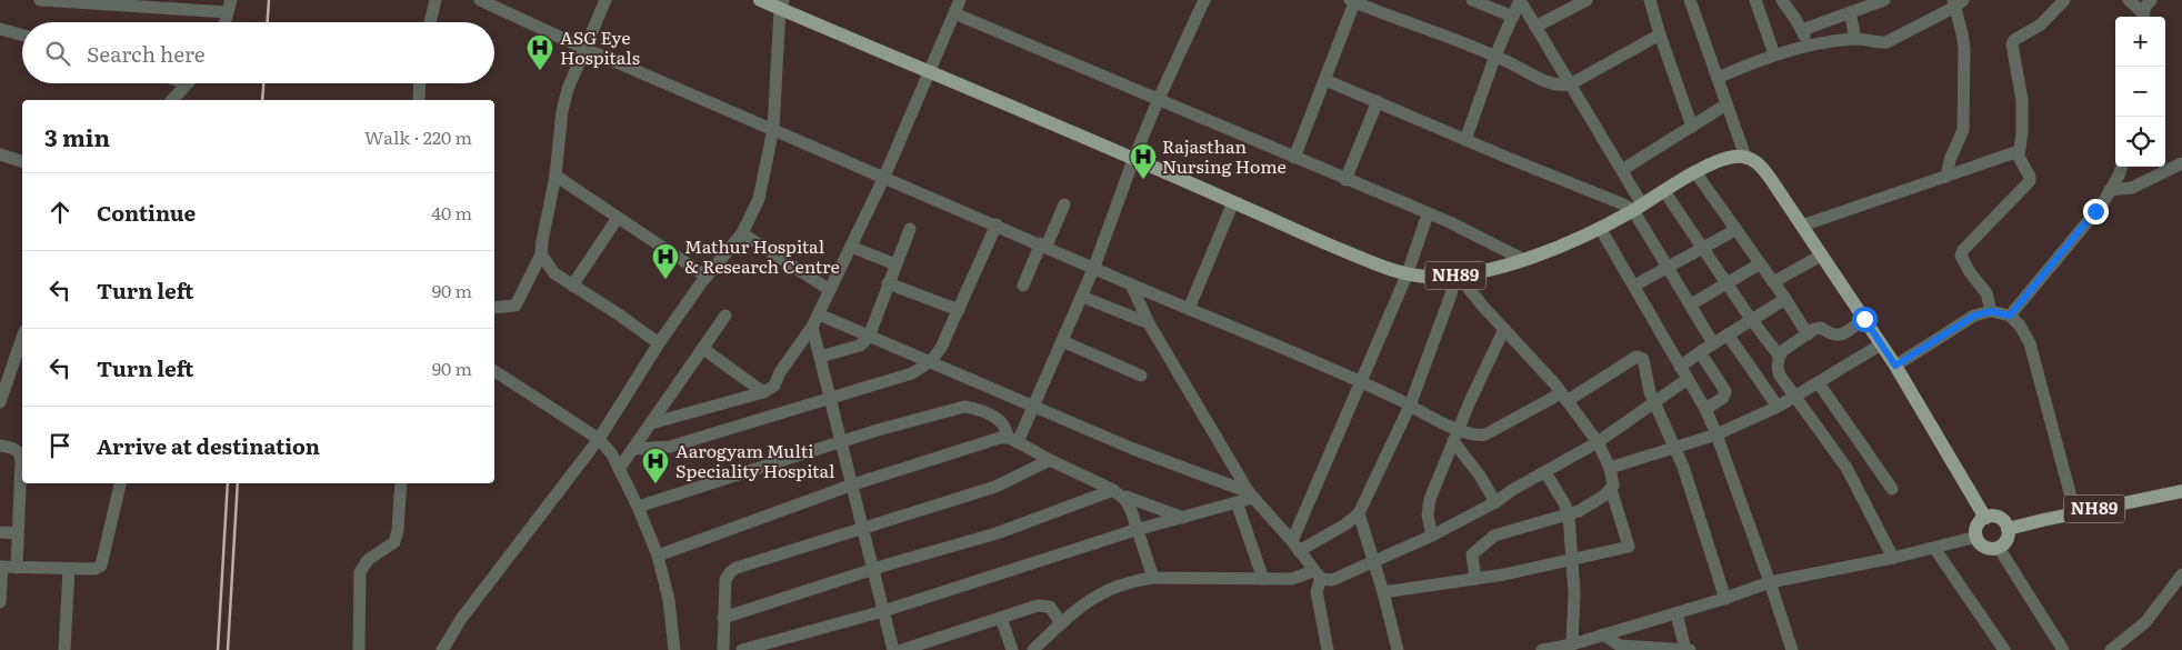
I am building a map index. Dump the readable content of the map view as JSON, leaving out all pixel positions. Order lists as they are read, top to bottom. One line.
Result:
{"streets":{"main road":["NH89"]},"places":{"hospital":["ASG Eye Hospitals","Rajasthan Nursing Home","Mathur Hospital & Research Centre","Aarogyam Multi Speciality Hospital"]},"page":{"map_buttons":["+","−"],"search":"Search here","heading":["3 min","Walk · 220 m"],"list":[["Continue","40 m"],["Turn left","90 m"],["Turn left","90 m"],"Arrive at destination"]}}
